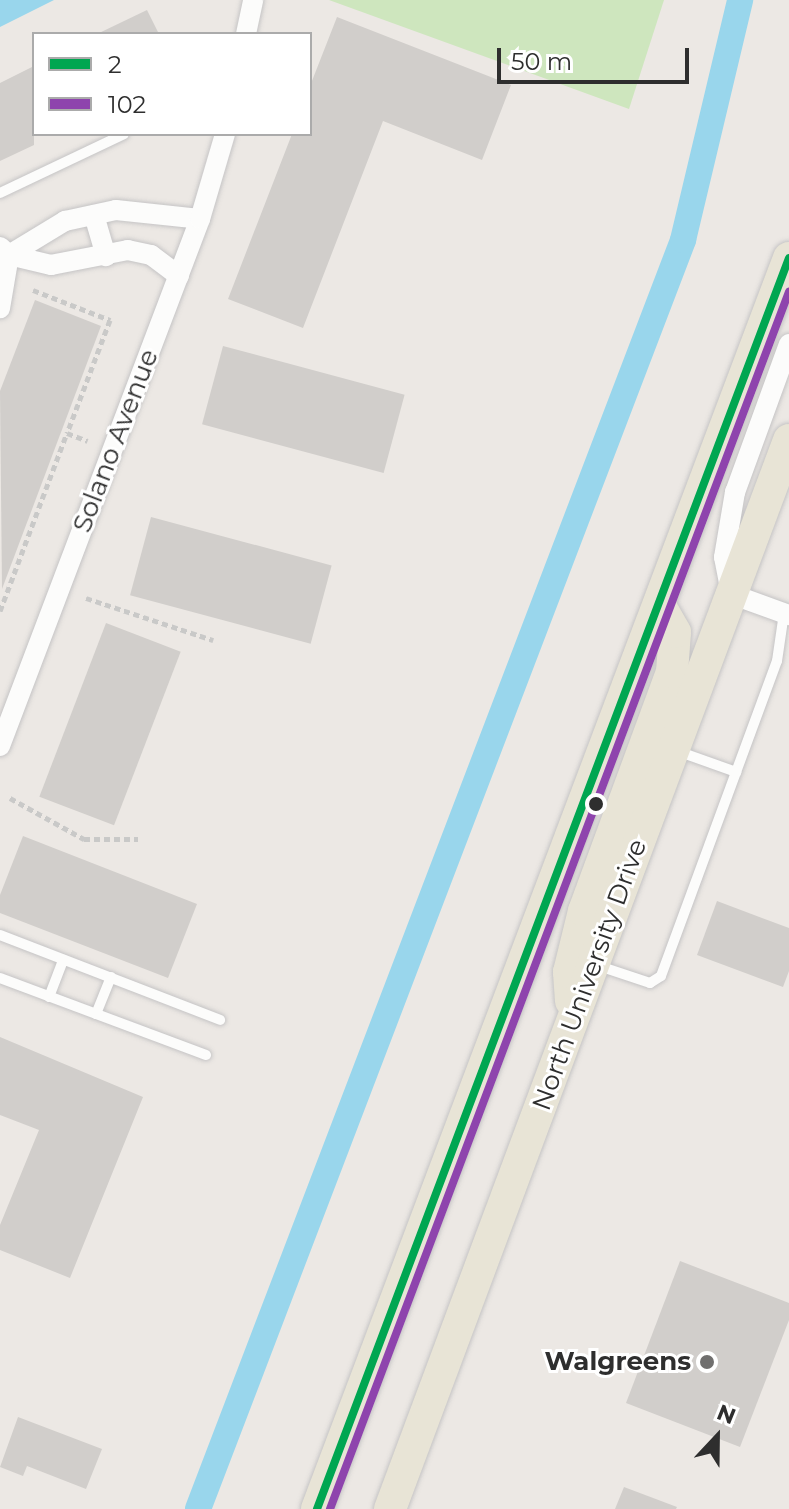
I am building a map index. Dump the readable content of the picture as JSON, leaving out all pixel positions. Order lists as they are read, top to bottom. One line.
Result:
{"streets":{"main road":["North University Drive"],"street":["Solano Avenue"]},"places":["Walgreens"],"lines":["transit line 2","transit line 102"],"legend":["2","102"],"scale_bar":"50 m","north":"top"}
